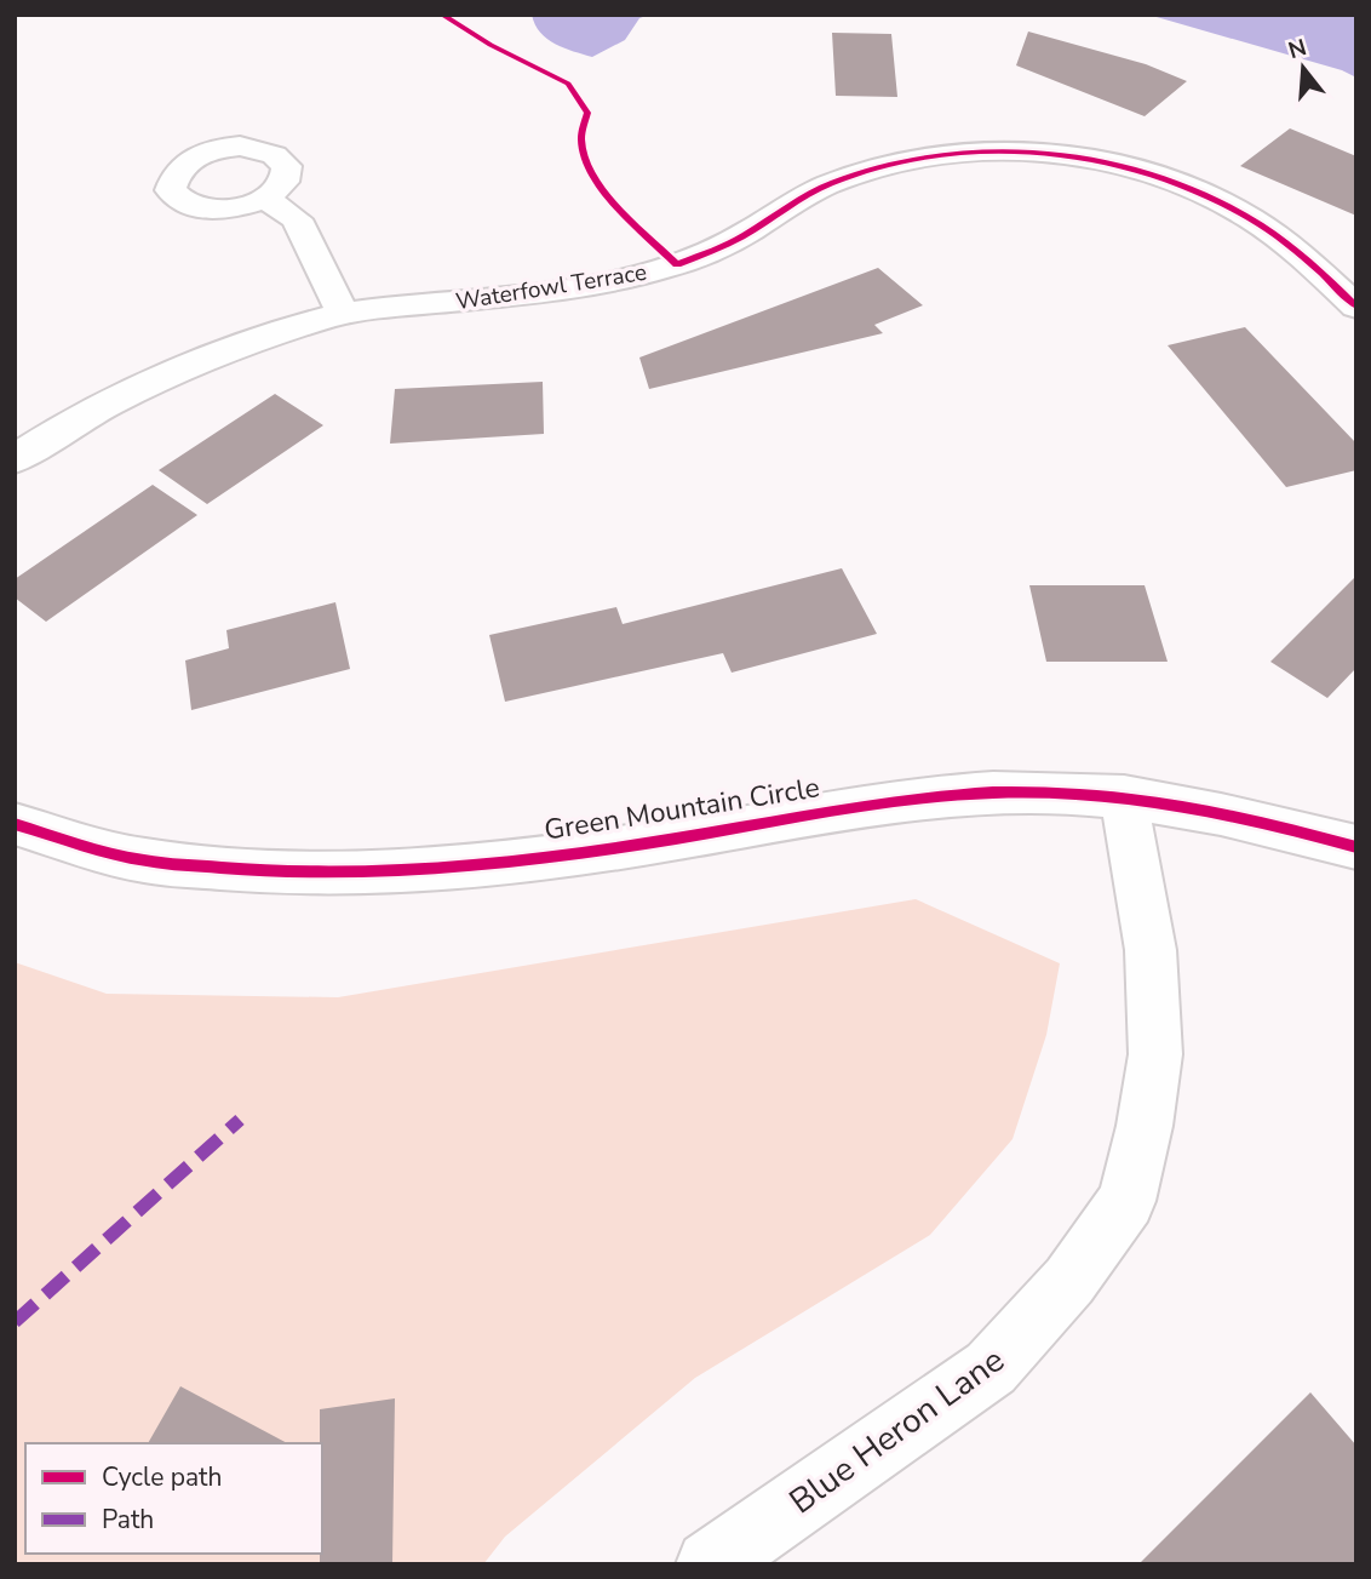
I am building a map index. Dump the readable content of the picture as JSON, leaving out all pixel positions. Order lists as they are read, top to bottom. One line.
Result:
{"streets":{"street":["Waterfowl Terrace","Green Mountain Circle","Blue Heron Lane"]},"crossings":[["Green Mountain Circle","Blue Heron Lane"]],"legend":["Cycle path","Path"],"north":"top"}
